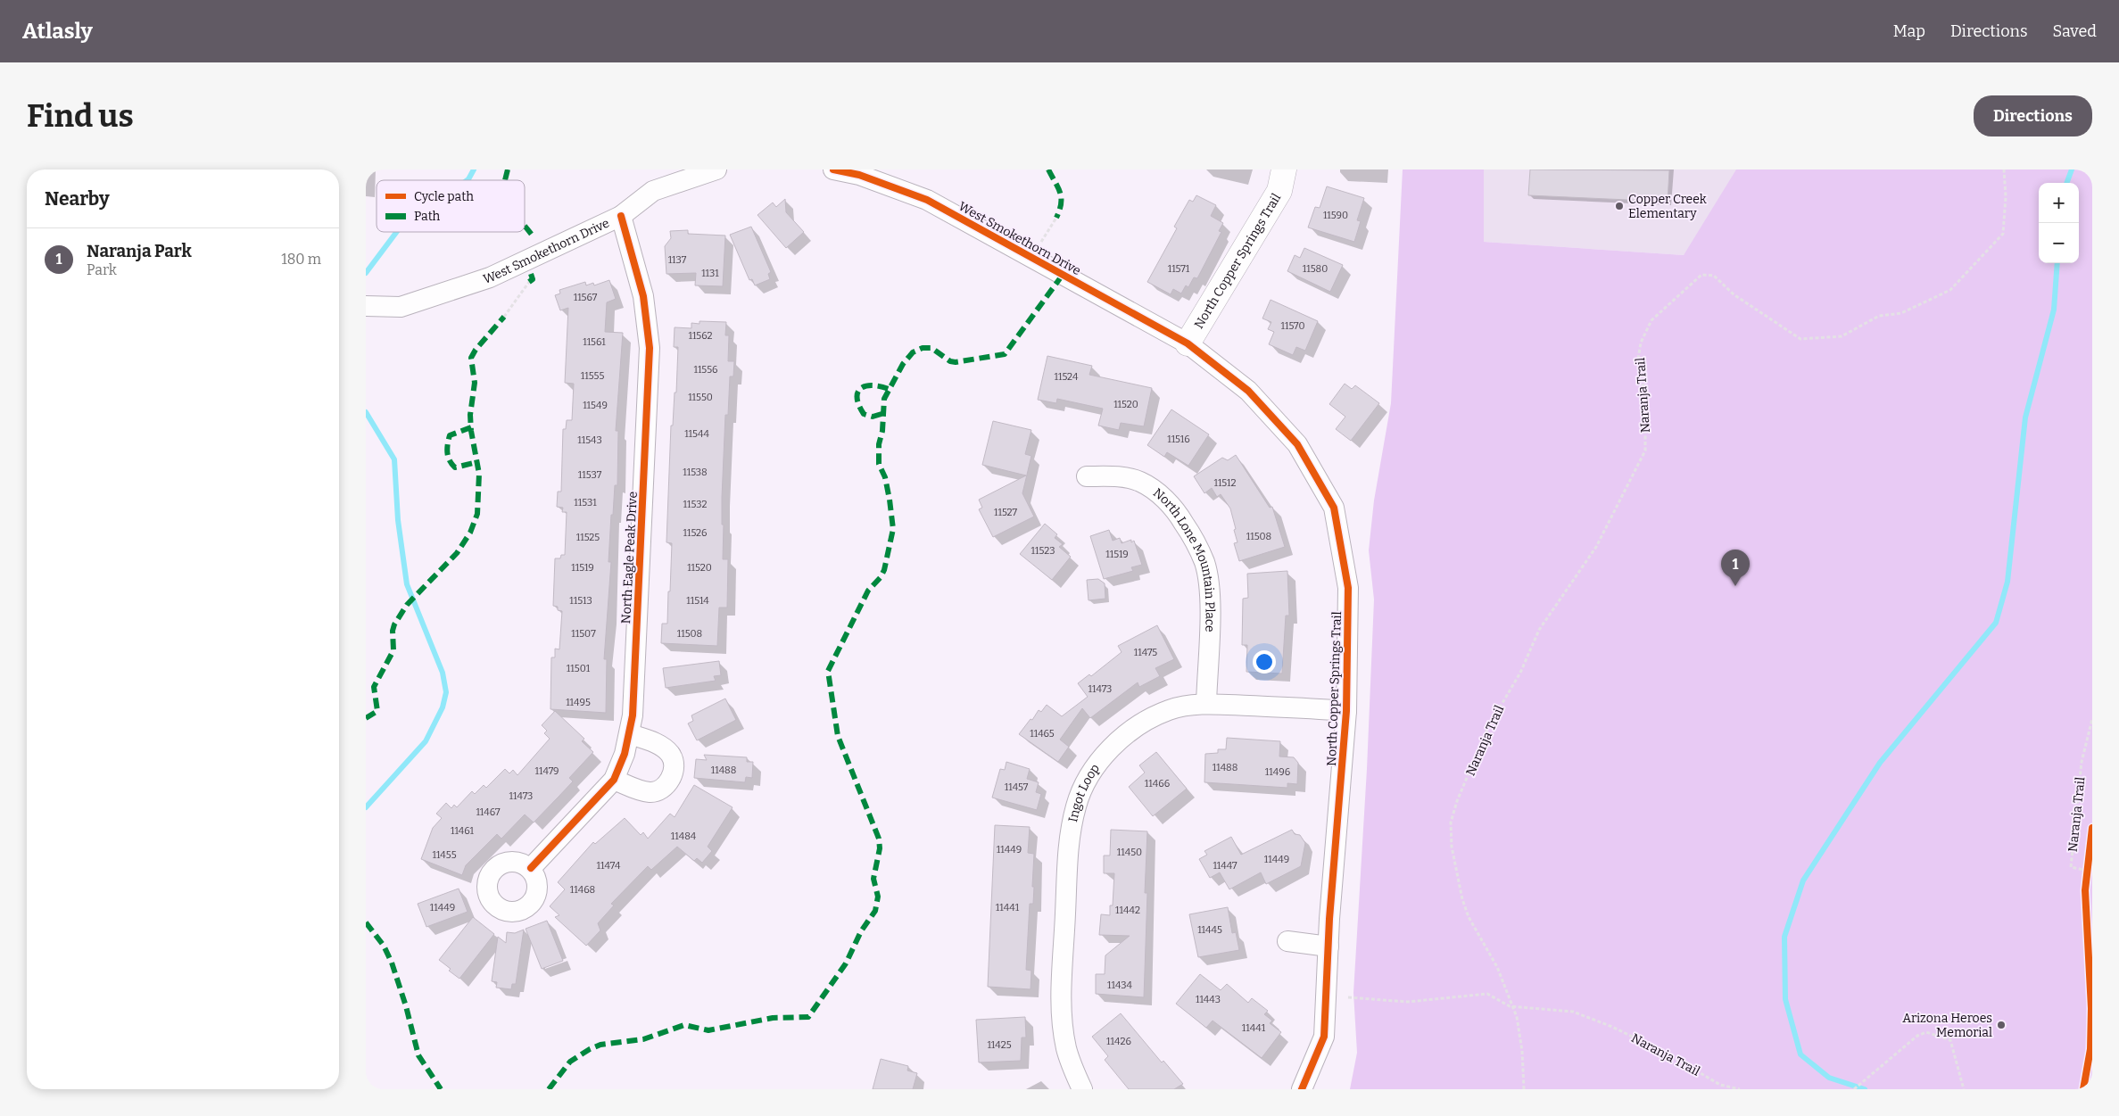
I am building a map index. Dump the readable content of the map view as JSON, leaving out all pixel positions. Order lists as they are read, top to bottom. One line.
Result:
{"streets":{"street":["West Smokethorn Drive","North Copper Springs Trail","North Eagle Peak Drive","North Lone Mountain Place","Ingot Loop"],"path":["Naranja Trail"]},"crossings":[["West Smokethorn Drive","North Copper Springs Trail"],["West Smokethorn Drive","North Eagle Peak Drive"],["North Copper Springs Trail","Ingot Loop"],["North Lone Mountain Place","Ingot Loop"]],"places":["Copper Creek Elementary","Arizona Heroes Memorial"],"house_numbers":["11590","1137","11571","11580","1131","11567","11570","11562","11561","11556","11555","11524","11550","11520","11549","11544","11516","11543","11538","11537","11512","11531","11532","11527","11526","11508","11525","11523","11519","11519","11520","11513","11514","11507","11508","11475","11501","11473","11495","11465","11488","11488","11479","11496","11466","11457","11473","11467","11461","11484","11449","11450","11455","11449","11474","11447","11468","11449","11441","11442","11445","11434","11443","11441","11426","11425"],"legend":["Cycle path","Path"],"page":{"header":"Atlasly","nav":["Map","Directions","Saved"],"buttons":"Directions","title":"Find us","heading":"Nearby","map_buttons":["+","−"],"list":[{"mark":"1","name":"Naranja Park","note":"Park","value":"180 m"}],"pins":"1"}}
